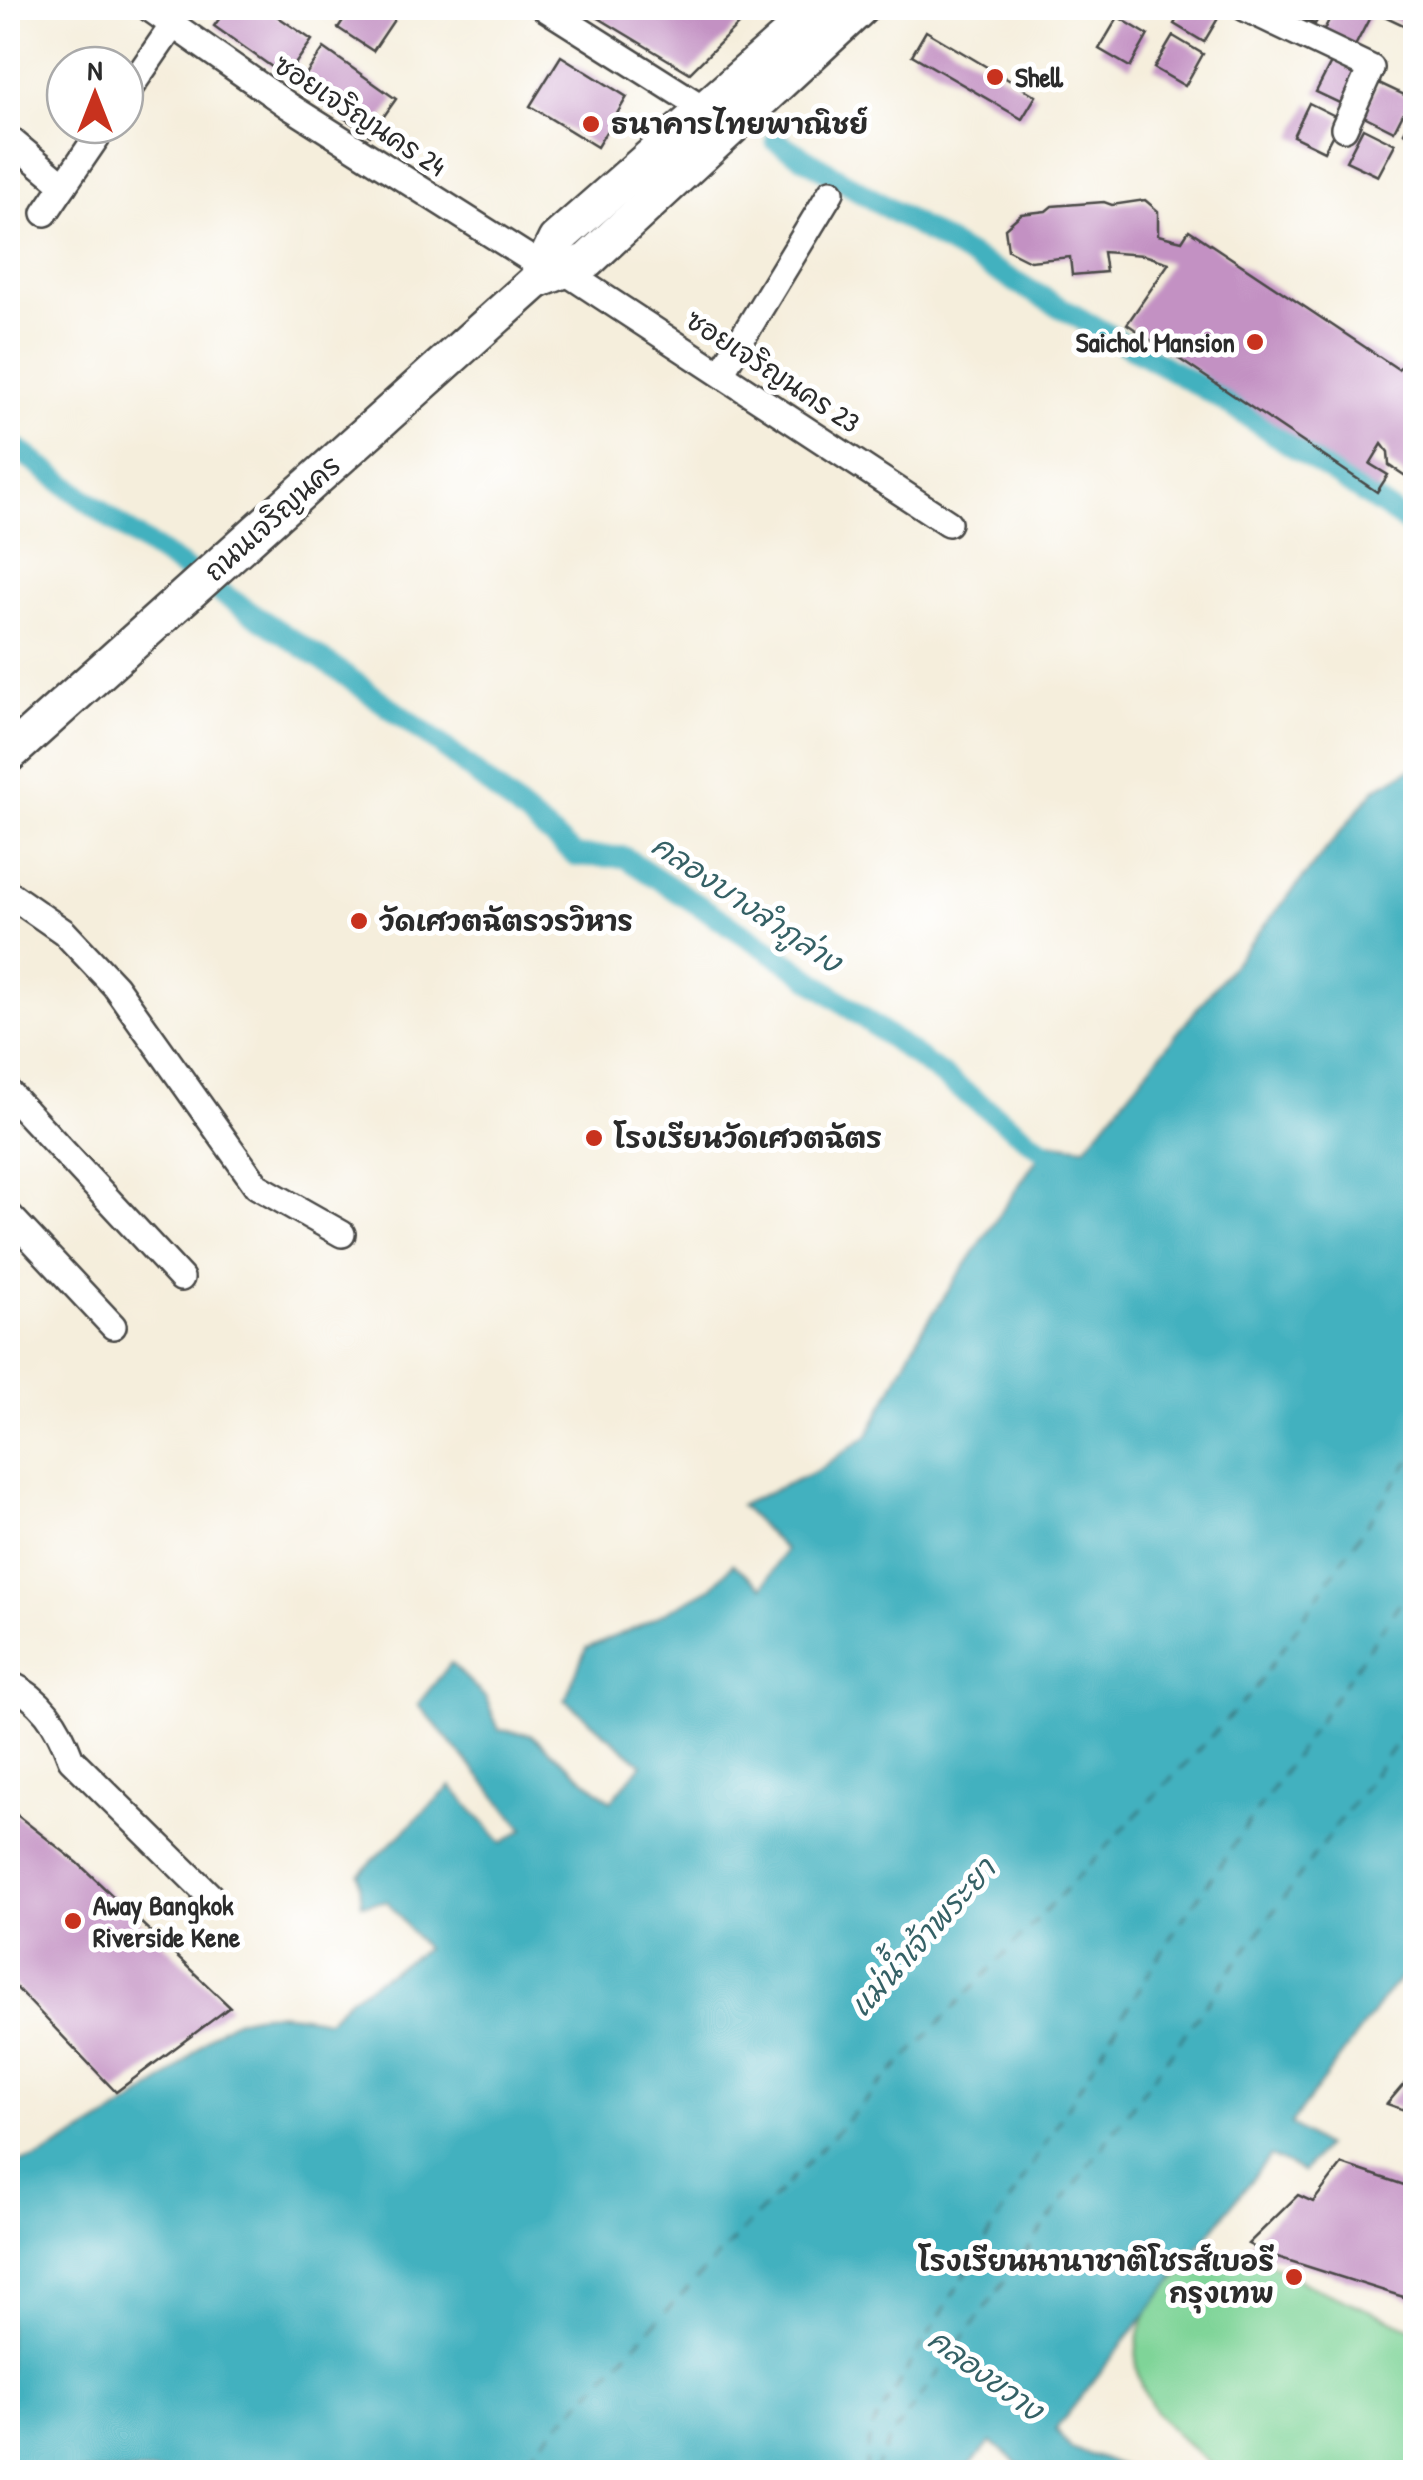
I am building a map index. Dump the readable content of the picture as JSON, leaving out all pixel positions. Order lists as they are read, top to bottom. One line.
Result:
{"streets":{"main road":["ถนนเจริญนคร"],"street":["ซอยเจริญนคร 24","ซอยเจริญนคร 23"]},"crossings":[["ซอยเจริญนคร 24","ซอยเจริญนคร 23"],["ซอยเจริญนคร 24","ถนนเจริญนคร"],["ซอยเจริญนคร 23","ถนนเจริญนคร"]],"water":["คลองบางลำภูล่าง","แม่น้ำเจ้าพระยา","คลองขวาง"],"places":["Shell","ธนาคารไทยพาณิชย์","Saichol Mansion","วัดเศวตฉัตรวรวิหาร","โรงเรียนวัดเศวตฉัตร","Away Bangkok Riverside Kene","โรงเรียนนานาชาติโชรส์เบอรี กรุงเทพ"],"north":"top"}
